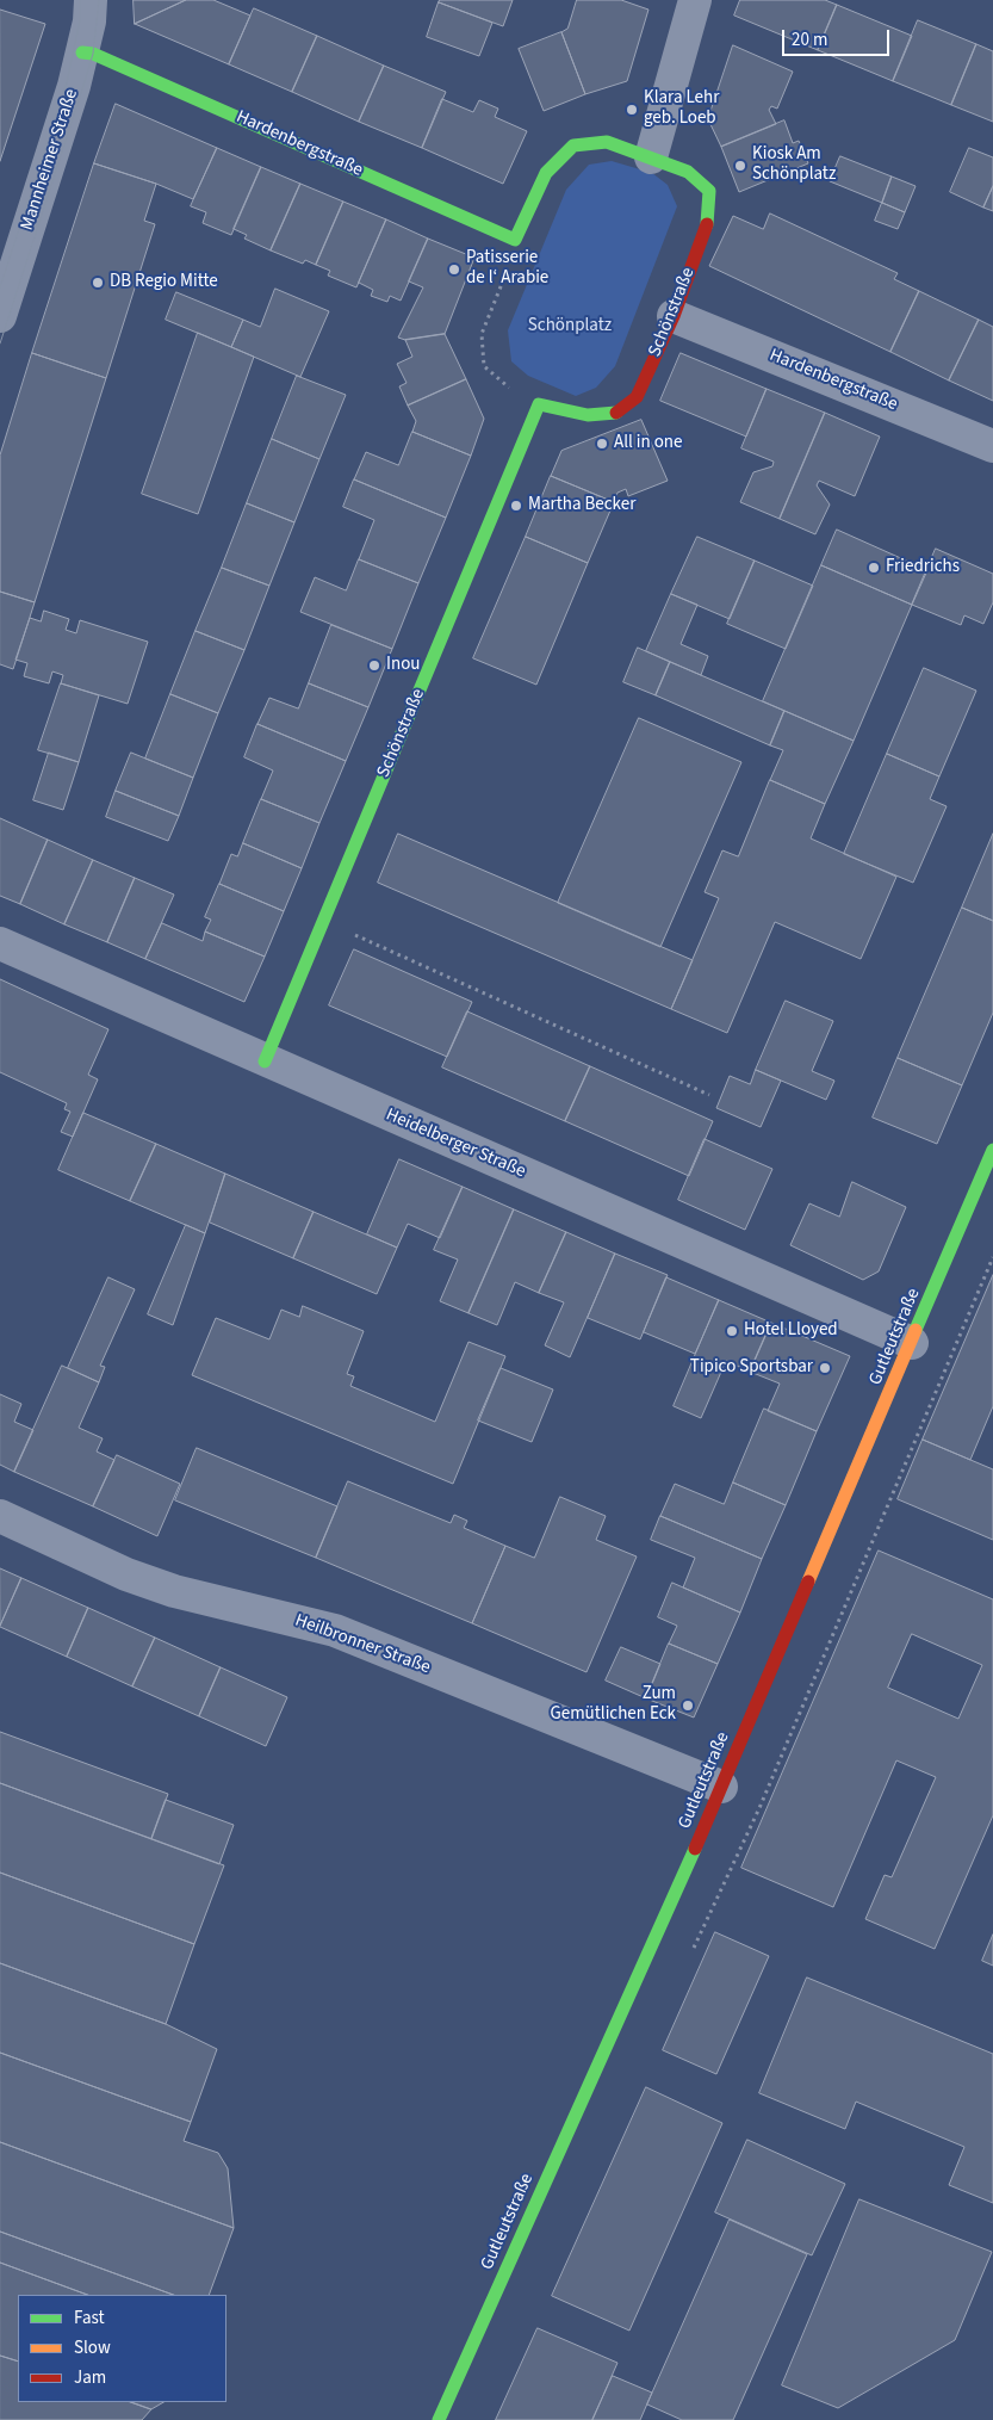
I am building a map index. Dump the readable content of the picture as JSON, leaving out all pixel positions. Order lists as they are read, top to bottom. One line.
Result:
{"streets":{"street":["Hardenbergstraße","Mannheimer Straße","Schönstraße","Heidelberger Straße","Gutleutstraße","Heilbronner Straße"]},"crossings":[["Hardenbergstraße","Mannheimer Straße"],["Hardenbergstraße","Schönstraße"],["Schönstraße","Heidelberger Straße"],["Heidelberger Straße","Gutleutstraße"],["Gutleutstraße","Heilbronner Straße"]],"parks":["Schönplatz"],"places":["Klara Lehr geb. Loeb","Kiosk Am Schönplatz","Patisserie de l‘ Arabie","DB Regio Mitte","All in one","Martha Becker","Friedrichs","Inou","Hotel Lloyed","Tipico Sportsbar","Zum Gemütlichen Eck"],"legend":["Fast","Slow","Jam"],"scale_bar":"20 m"}
